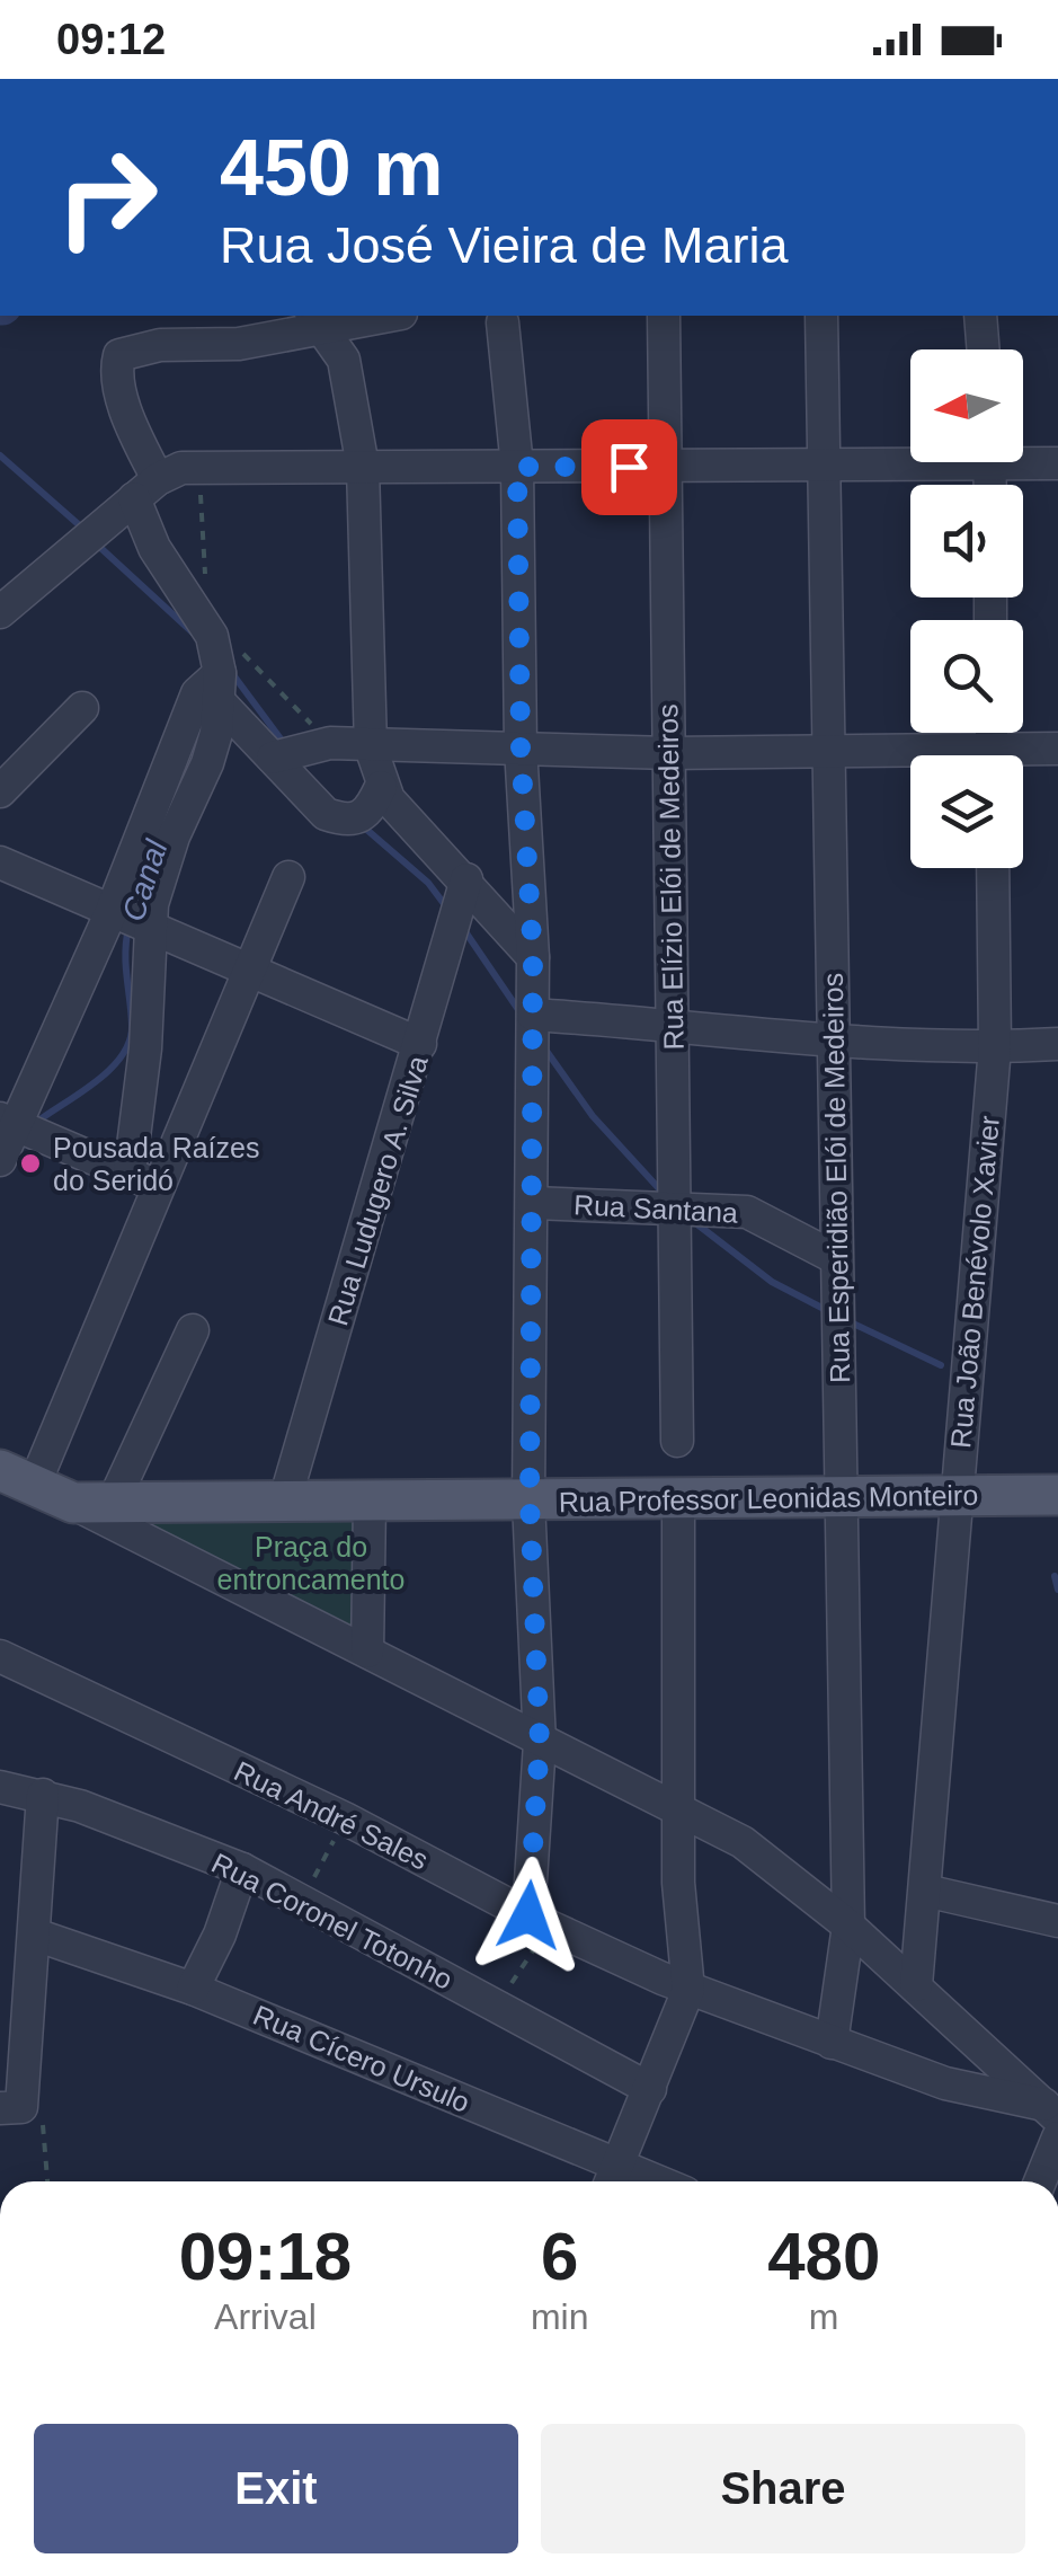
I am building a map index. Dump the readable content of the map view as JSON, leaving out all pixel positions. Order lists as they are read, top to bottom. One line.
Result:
{"streets":{"main road":["Rua Professor Leonidas Monteiro"],"street":["Rua Elízio Elói de Medeiros","Rua Esperidião Elói de Medeiros","Rua Ludugero A. Silva","Rua Santana","Rua João Benévolo Xavier","Rua André Sales","Rua Coronel Totonho","Rua Cícero Ursulo"]},"crossings":[["Rua Elízio Elói de Medeiros","Rua Santana"],["Rua Esperidião Elói de Medeiros","Rua Santana"],["Rua Esperidião Elói de Medeiros","Rua Professor Leonidas Monteiro"],["Rua Esperidião Elói de Medeiros","Rua André Sales"],["Rua Ludugero A. Silva","Rua Professor Leonidas Monteiro"],["Rua João Benévolo Xavier","Rua Professor Leonidas Monteiro"]],"water":["Canal"],"parks":["Praça do entroncamento"],"places":["Pousada Raízes do Seridó"],"north":"left","page":{"status":"09:12","turn":["450 m","Rua José Vieira de Maria"],"eta":["09:18","Arrival","6","min","480","m"],"buttons":["Exit","Share"]}}
